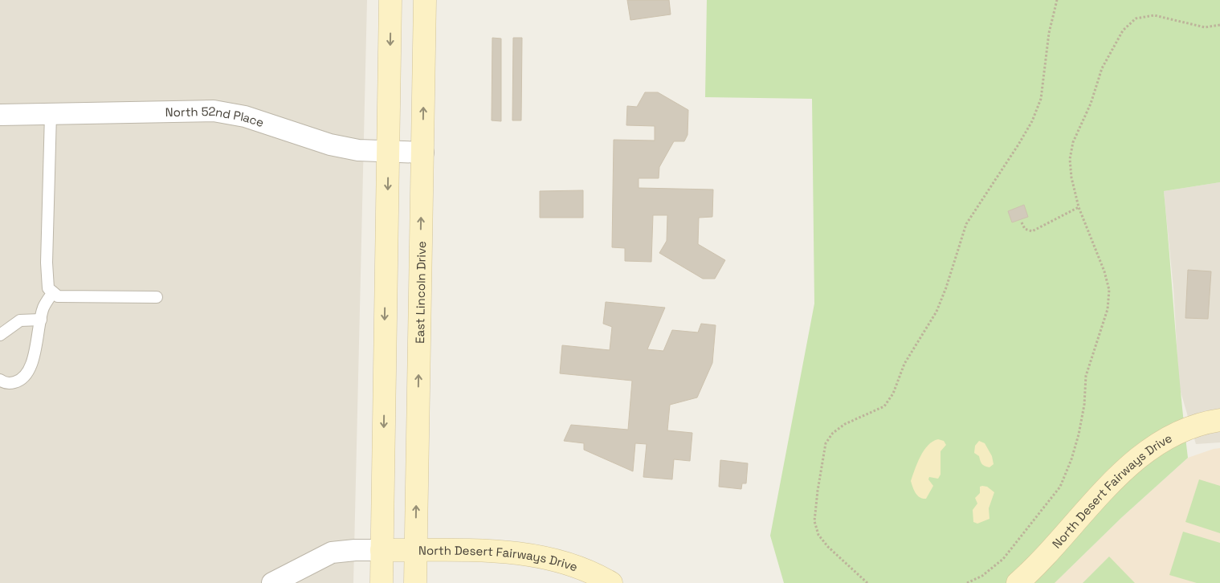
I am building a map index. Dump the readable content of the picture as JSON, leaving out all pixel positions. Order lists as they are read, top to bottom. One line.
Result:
{"streets":{"main road":["East Lincoln Drive","North Desert Fairways Drive"],"street":["North 52nd Place"]},"crossings":[["North 52nd Place","East Lincoln Drive"],["East Lincoln Drive","North Desert Fairways Drive"]]}
